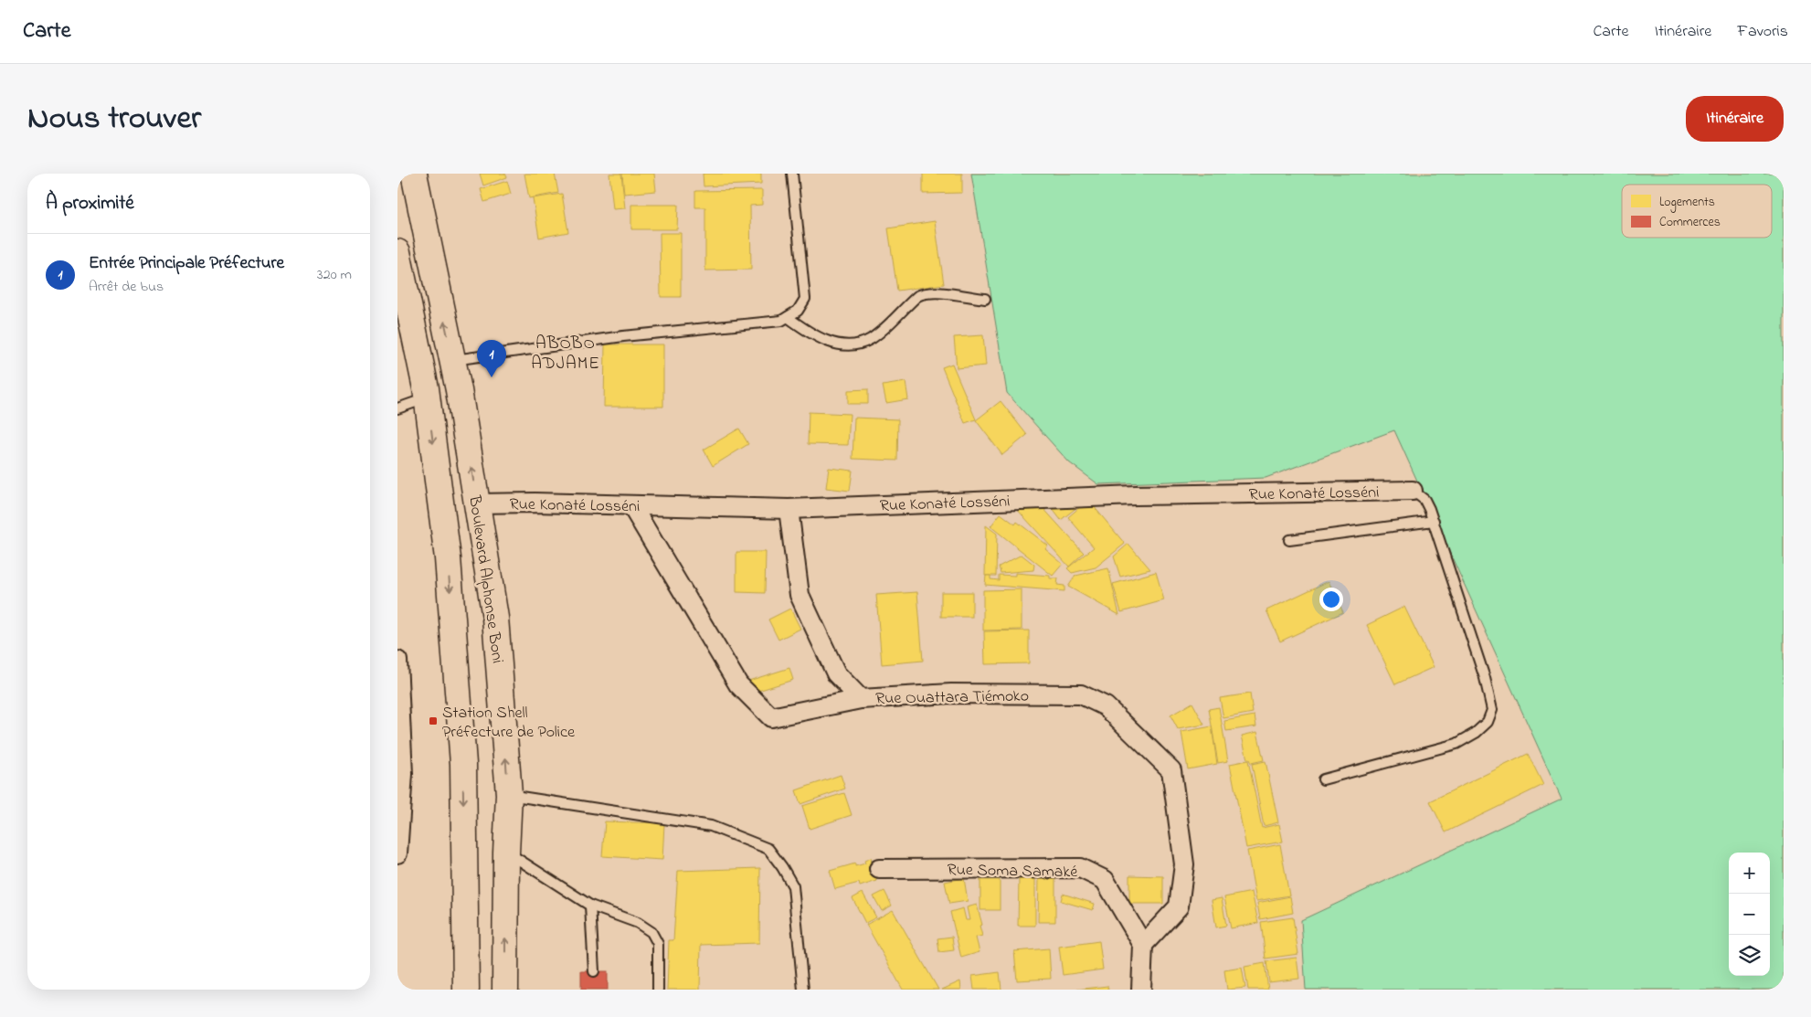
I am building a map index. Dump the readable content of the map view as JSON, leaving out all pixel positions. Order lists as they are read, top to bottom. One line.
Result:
{"streets":{"main road":["Boulevard Alphonse Boni"],"street":["Rue Konaté Losséni","Rue Ouattara Tiémoko","Rue Soma Samaké"]},"crossings":[["Rue Konaté Losséni","Boulevard Alphonse Boni"],["Rue Konaté Losséni","Rue Ouattara Tiémoko"],["Rue Ouattara Tiémoko","Rue Soma Samaké"]],"districts":["ABOBO ADJAME"],"places":{"transit":["Station Shell Préfecture de Police"]},"legend":["Logements","Commerces"],"page":{"header":"Carte","nav":["Carte","Itinéraire","Favoris"],"title":"Nous trouver","buttons":"Itinéraire","heading":"À proximité","list":[{"mark":"1","name":"Entrée Principale Préfecture","note":"Arrêt de bus","value":"320 m"}],"pins":"1","map_buttons":["+","−"]}}
